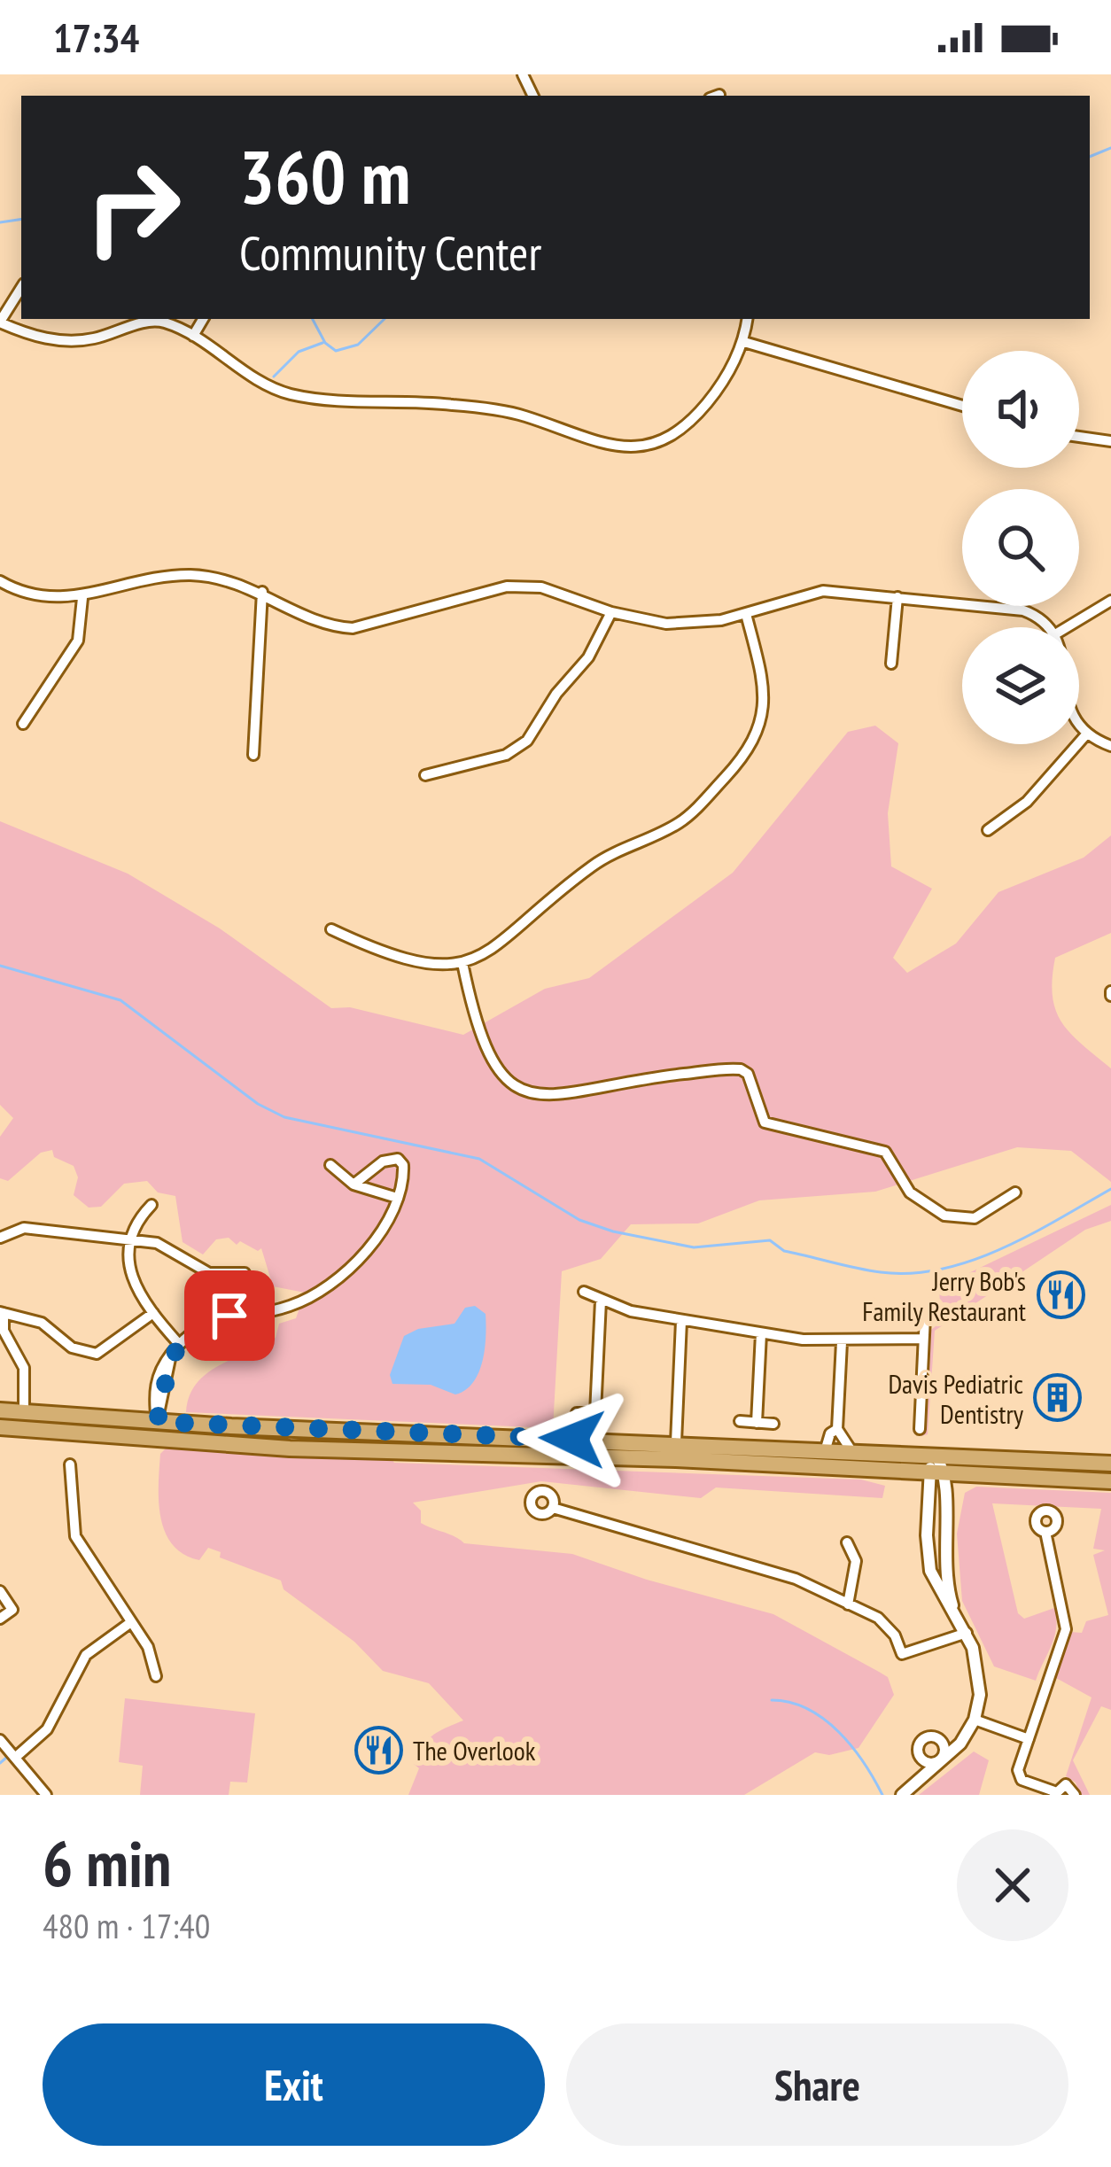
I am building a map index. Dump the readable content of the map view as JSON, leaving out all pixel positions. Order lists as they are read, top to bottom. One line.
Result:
{"places":{"restaurant":["Jerry Bob's Family Restaurant","The Overlook"],"building":["Davis Pediatric Dentistry"]},"page":{"status":"17:34","turn":["360 m","Community Center"],"heading":["6 min","480 m · 17:40"],"buttons":["Exit","Share"]}}
